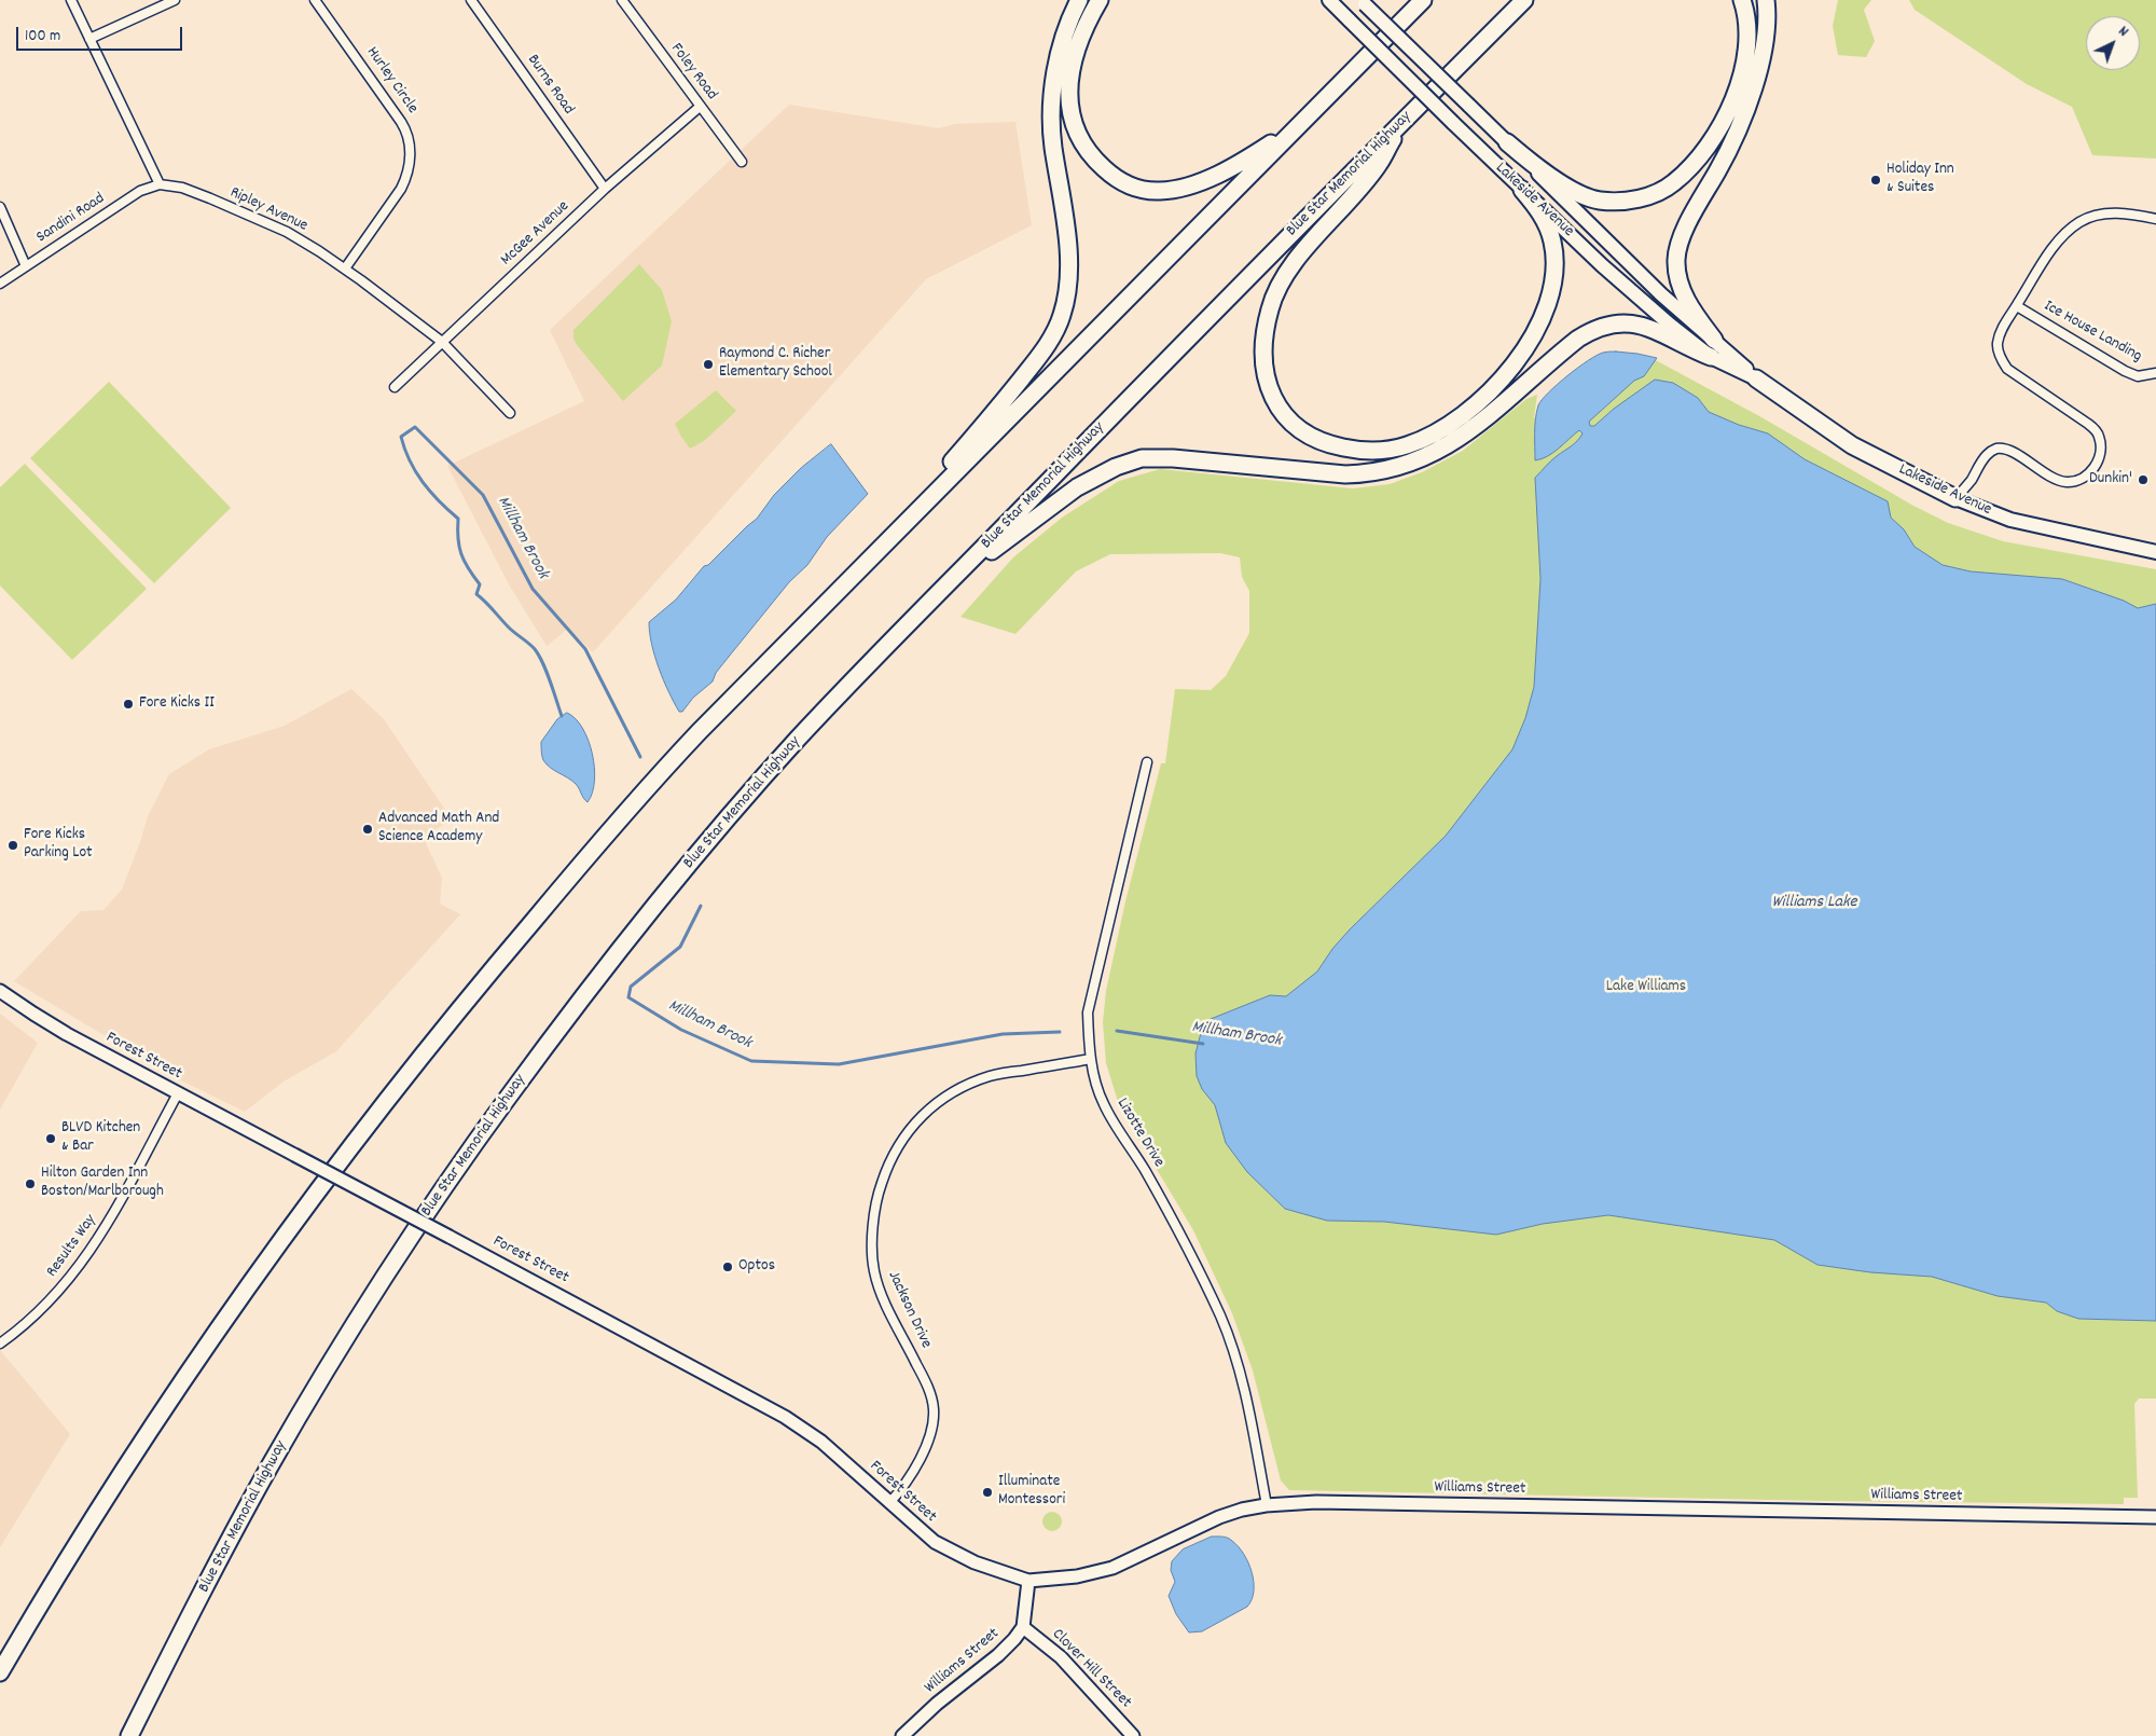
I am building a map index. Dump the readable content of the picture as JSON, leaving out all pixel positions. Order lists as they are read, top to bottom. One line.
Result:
{"streets":{"highway":["Blue Star Memorial Highway","Lakeside Avenue"],"main road":["Forest Street","Williams Street","Clover Hill Street"],"street":["Foley Road","Hurley Circle","Burns Road","Ripley Avenue","Sandini Road","McGee Avenue","Ice House Landing","Lizotte Drive","Results Way","Jackson Drive"]},"crossings":[["Foley Road","McGee Avenue"],["Hurley Circle","Ripley Avenue"],["Burns Road","McGee Avenue"],["Lakeside Avenue","Ice House Landing"],["Ripley Avenue","Sandini Road"],["Ripley Avenue","McGee Avenue"],["Forest Street","Results Way"],["Forest Street","Jackson Drive"],["Forest Street","Williams Street"],["Lizotte Drive","Jackson Drive"],["Lizotte Drive","Williams Street"],["Williams Street","Clover Hill Street"]],"water":["Millham Brook","Williams Lake"],"parks":["Lake Williams"],"places":["Holiday Inn & Suites","Raymond C. Richer Elementary School","Dunkin'","Fore Kicks II","Advanced Math And Science Academy","Fore Kicks Parking Lot","BLVD Kitchen & Bar","Hilton Garden Inn Boston/Marlborough","Optos","Illuminate Montessori"],"scale_bar":"100 m","north":"top right"}
